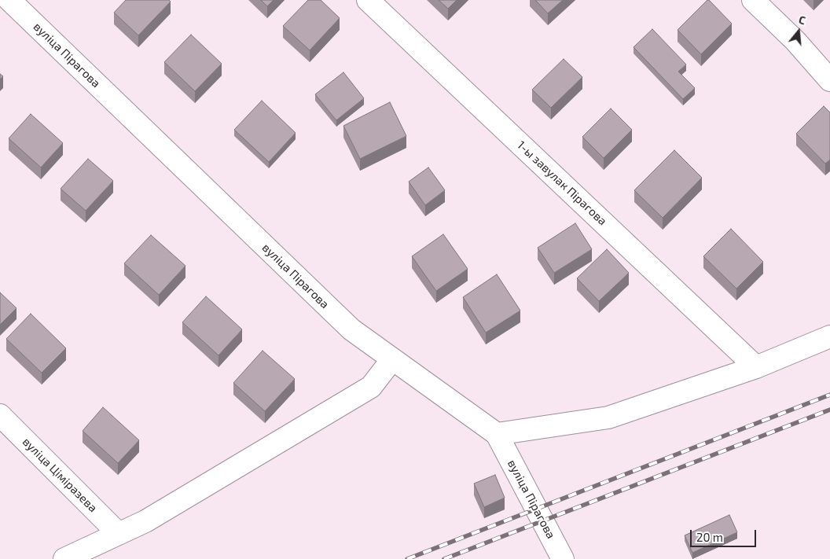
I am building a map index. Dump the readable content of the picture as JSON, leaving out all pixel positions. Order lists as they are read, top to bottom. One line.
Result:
{"streets":{"street":["вуліца Пірагова","1-ы завулак Пірагова","вуліца Ціміразева"]},"scale_bar":"20 m","north":"top"}
